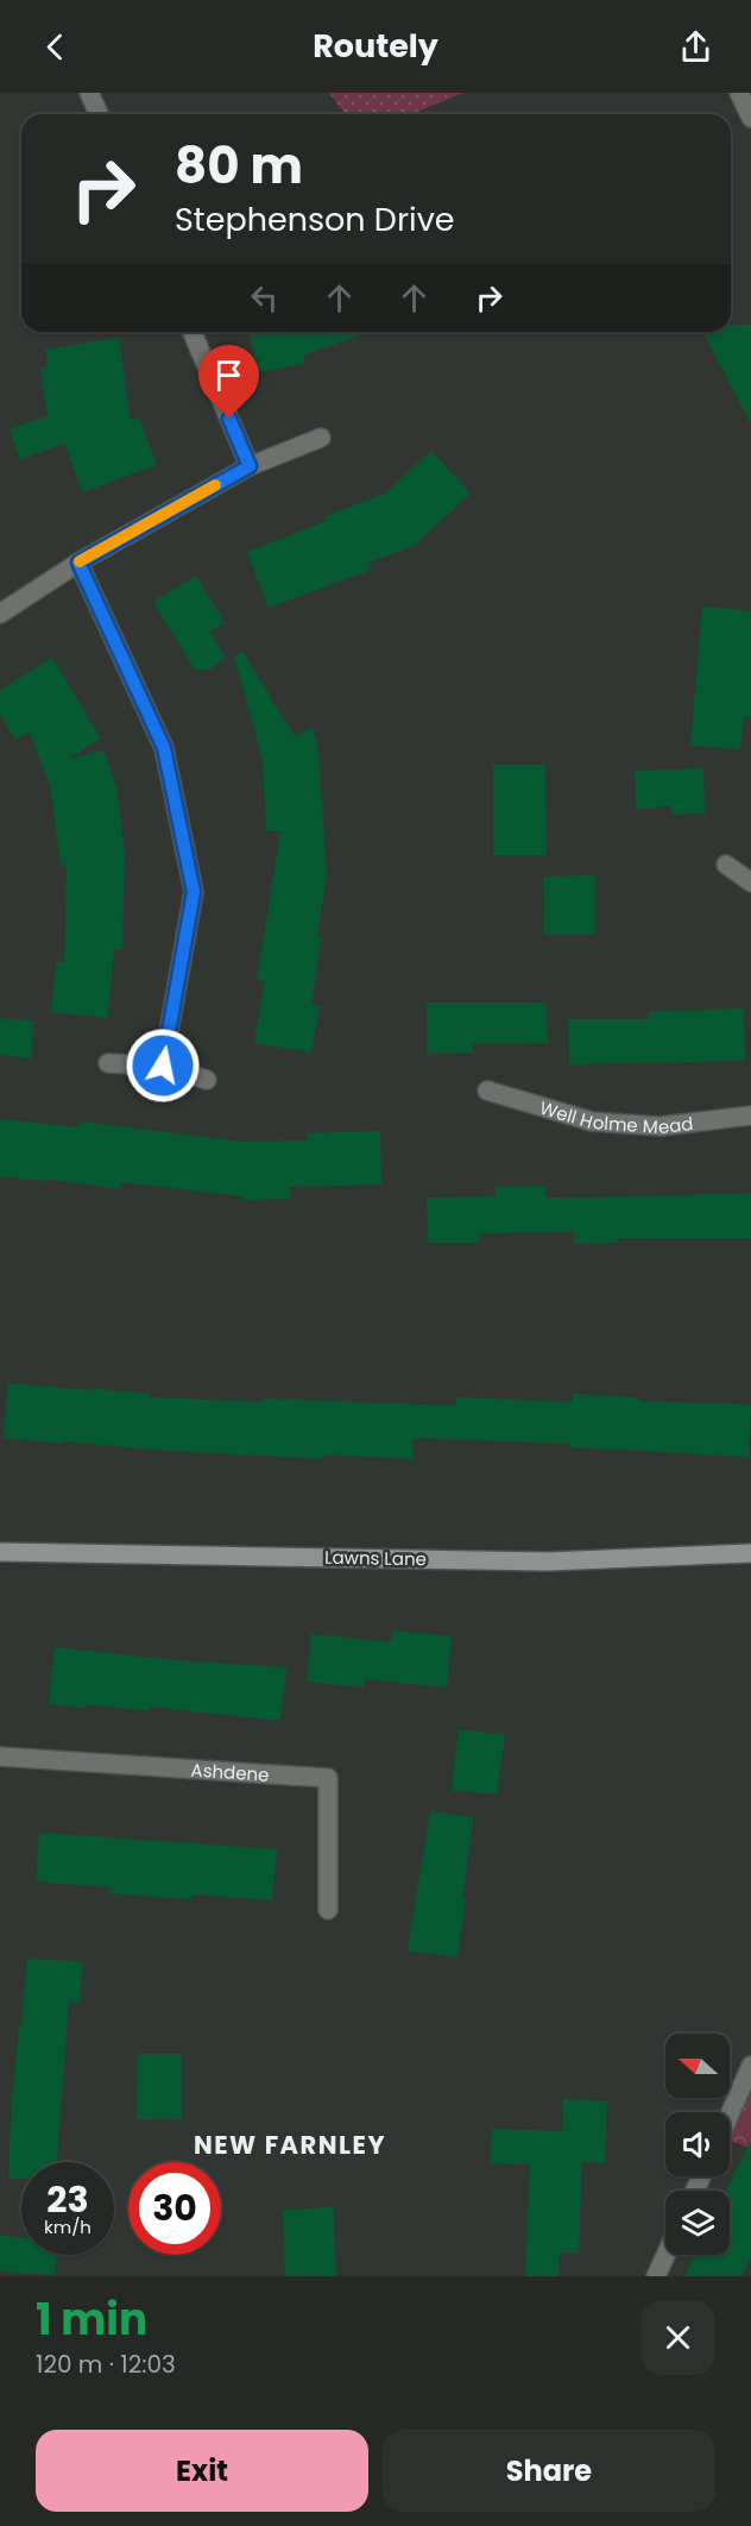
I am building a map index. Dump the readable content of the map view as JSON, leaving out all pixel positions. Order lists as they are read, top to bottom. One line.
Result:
{"streets":{"street":["Well Holme Mead","Lawns Lane","Ashdene"]},"districts":["NEW FARNLEY"],"north":"left","page":{"header":"Routely","turn":["80 m","Stephenson Drive"],"speed":"23 km/h","limit":"30","heading":["1 min","120 m · 12:03"],"buttons":["Exit","Share"]}}
